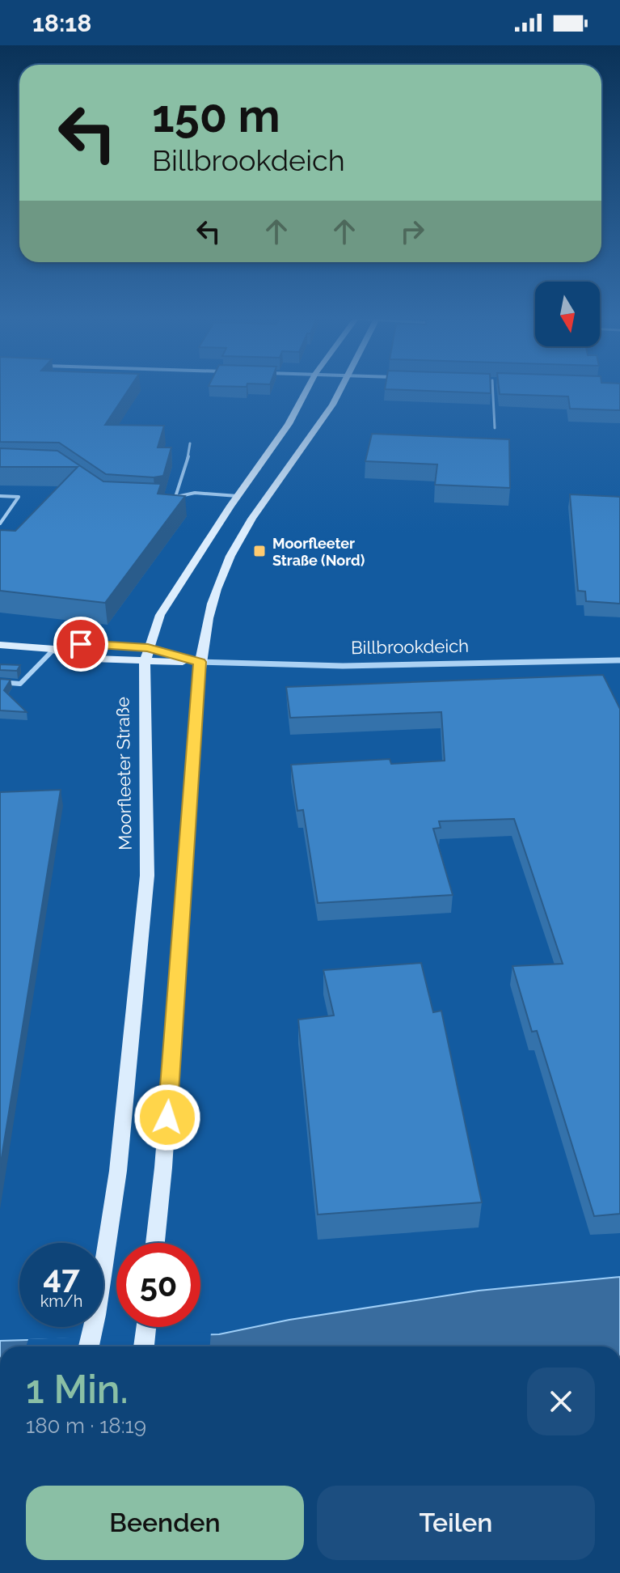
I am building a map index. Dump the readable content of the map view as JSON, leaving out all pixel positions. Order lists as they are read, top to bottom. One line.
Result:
{"streets":{"main road":["Billbrookdeich","Moorfleeter Straße"]},"crossings":[["Billbrookdeich","Moorfleeter Straße"]],"places":{"transit":["Moorfleeter Straße (Nord)"]},"north":"bottom","page":{"status":"18:18","turn":["150 m","Billbrookdeich"],"speed":"47 km/h","limit":"50","heading":["1 Min.","180 m · 18:19"],"buttons":["Beenden","Teilen"]}}
